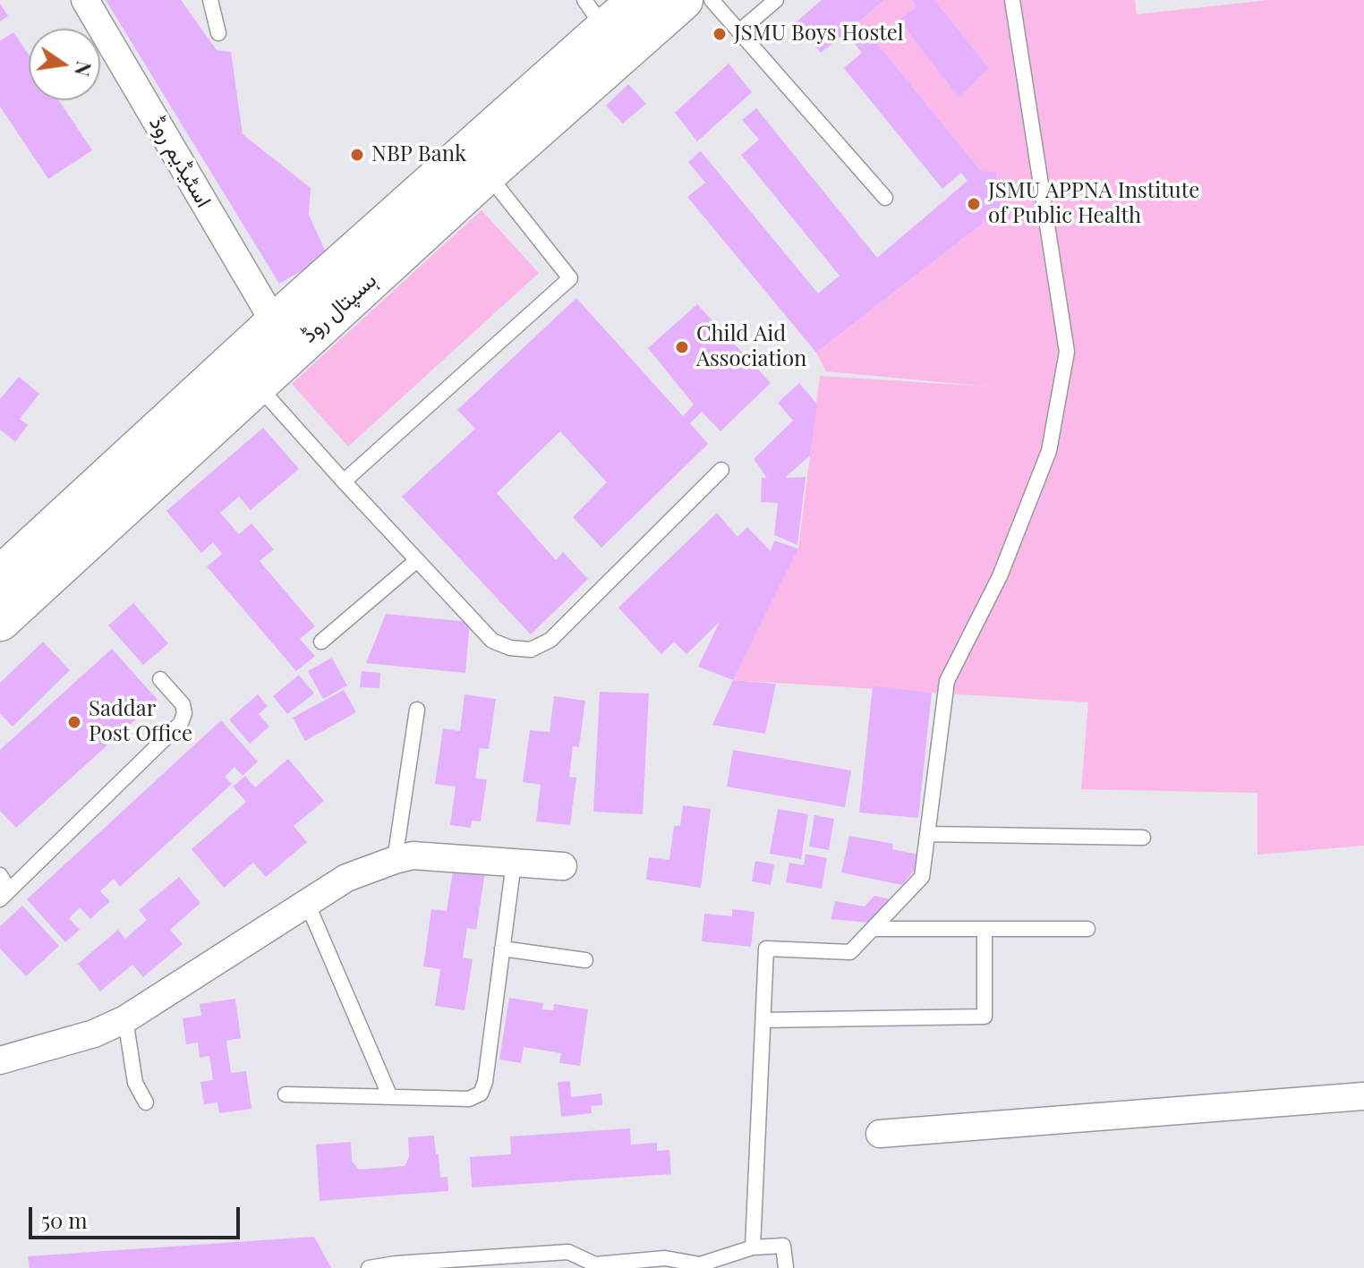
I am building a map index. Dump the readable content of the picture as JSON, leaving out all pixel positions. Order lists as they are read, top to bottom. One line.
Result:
{"streets":{"main road":["ہسپتال روڈ"],"street":["اسٹیڈیم روڈ"]},"crossings":[["اسٹیڈیم روڈ","ہسپتال روڈ"]],"places":["JSMU Boys Hostel","NBP Bank","JSMU APPNA Institute of Public Health","Child Aid Association","Saddar Post Office"],"scale_bar":"50 m","north":"right"}
